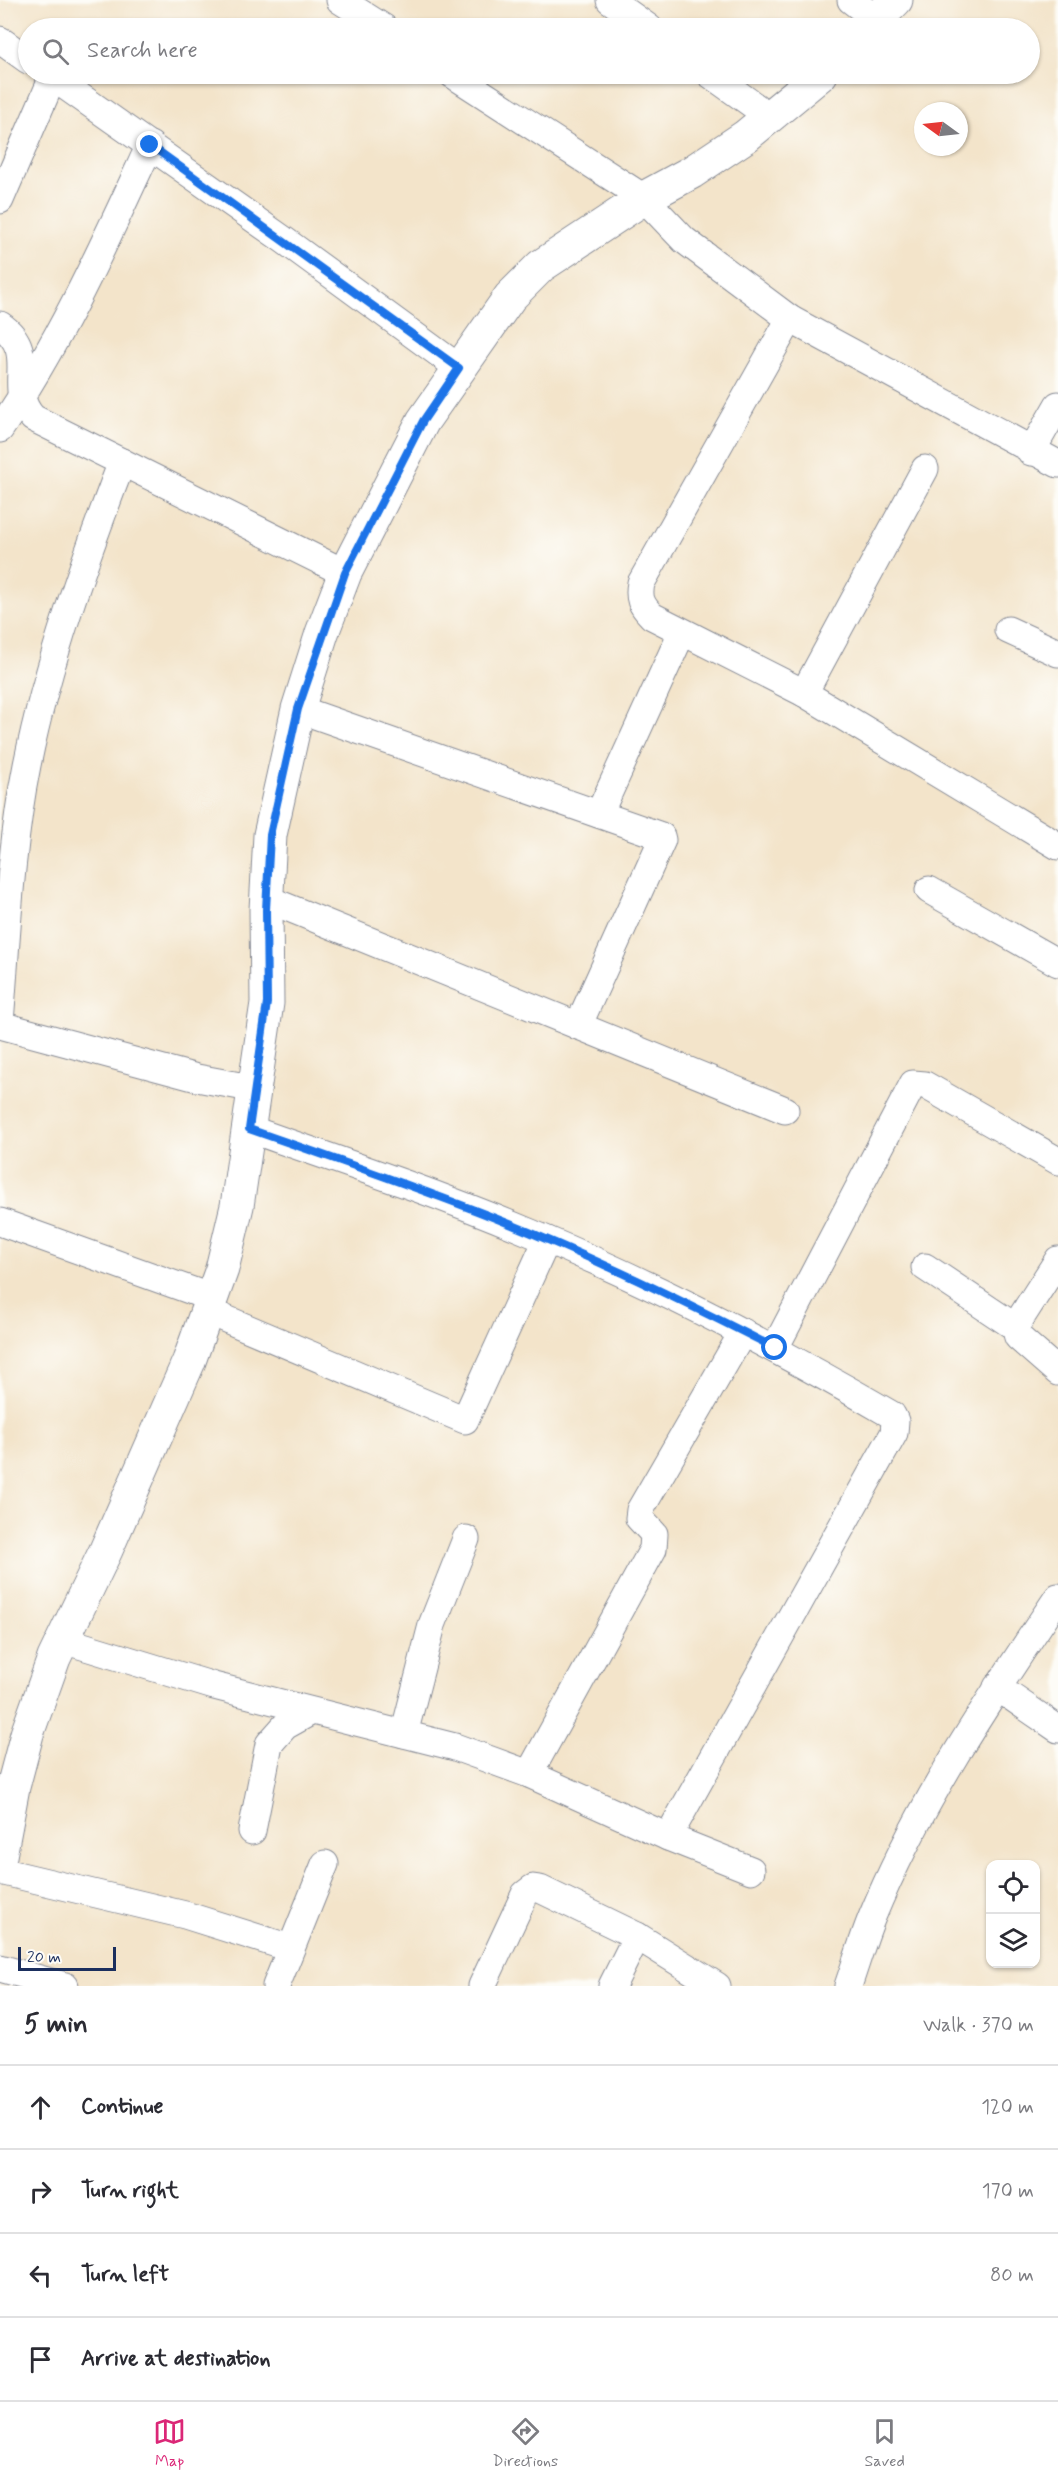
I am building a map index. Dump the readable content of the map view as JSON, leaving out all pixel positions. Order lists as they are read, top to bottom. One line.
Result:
{"scale_bar":"20 m","north":"left","page":{"search":"Search here","scale":"20 m","heading":["5 min","Walk · 370 m"],"list":[["Continue","120 m"],["Turn right","170 m"],["Turn left","80 m"],"Arrive at destination"],"nav":["Map","Directions","Saved"]}}
